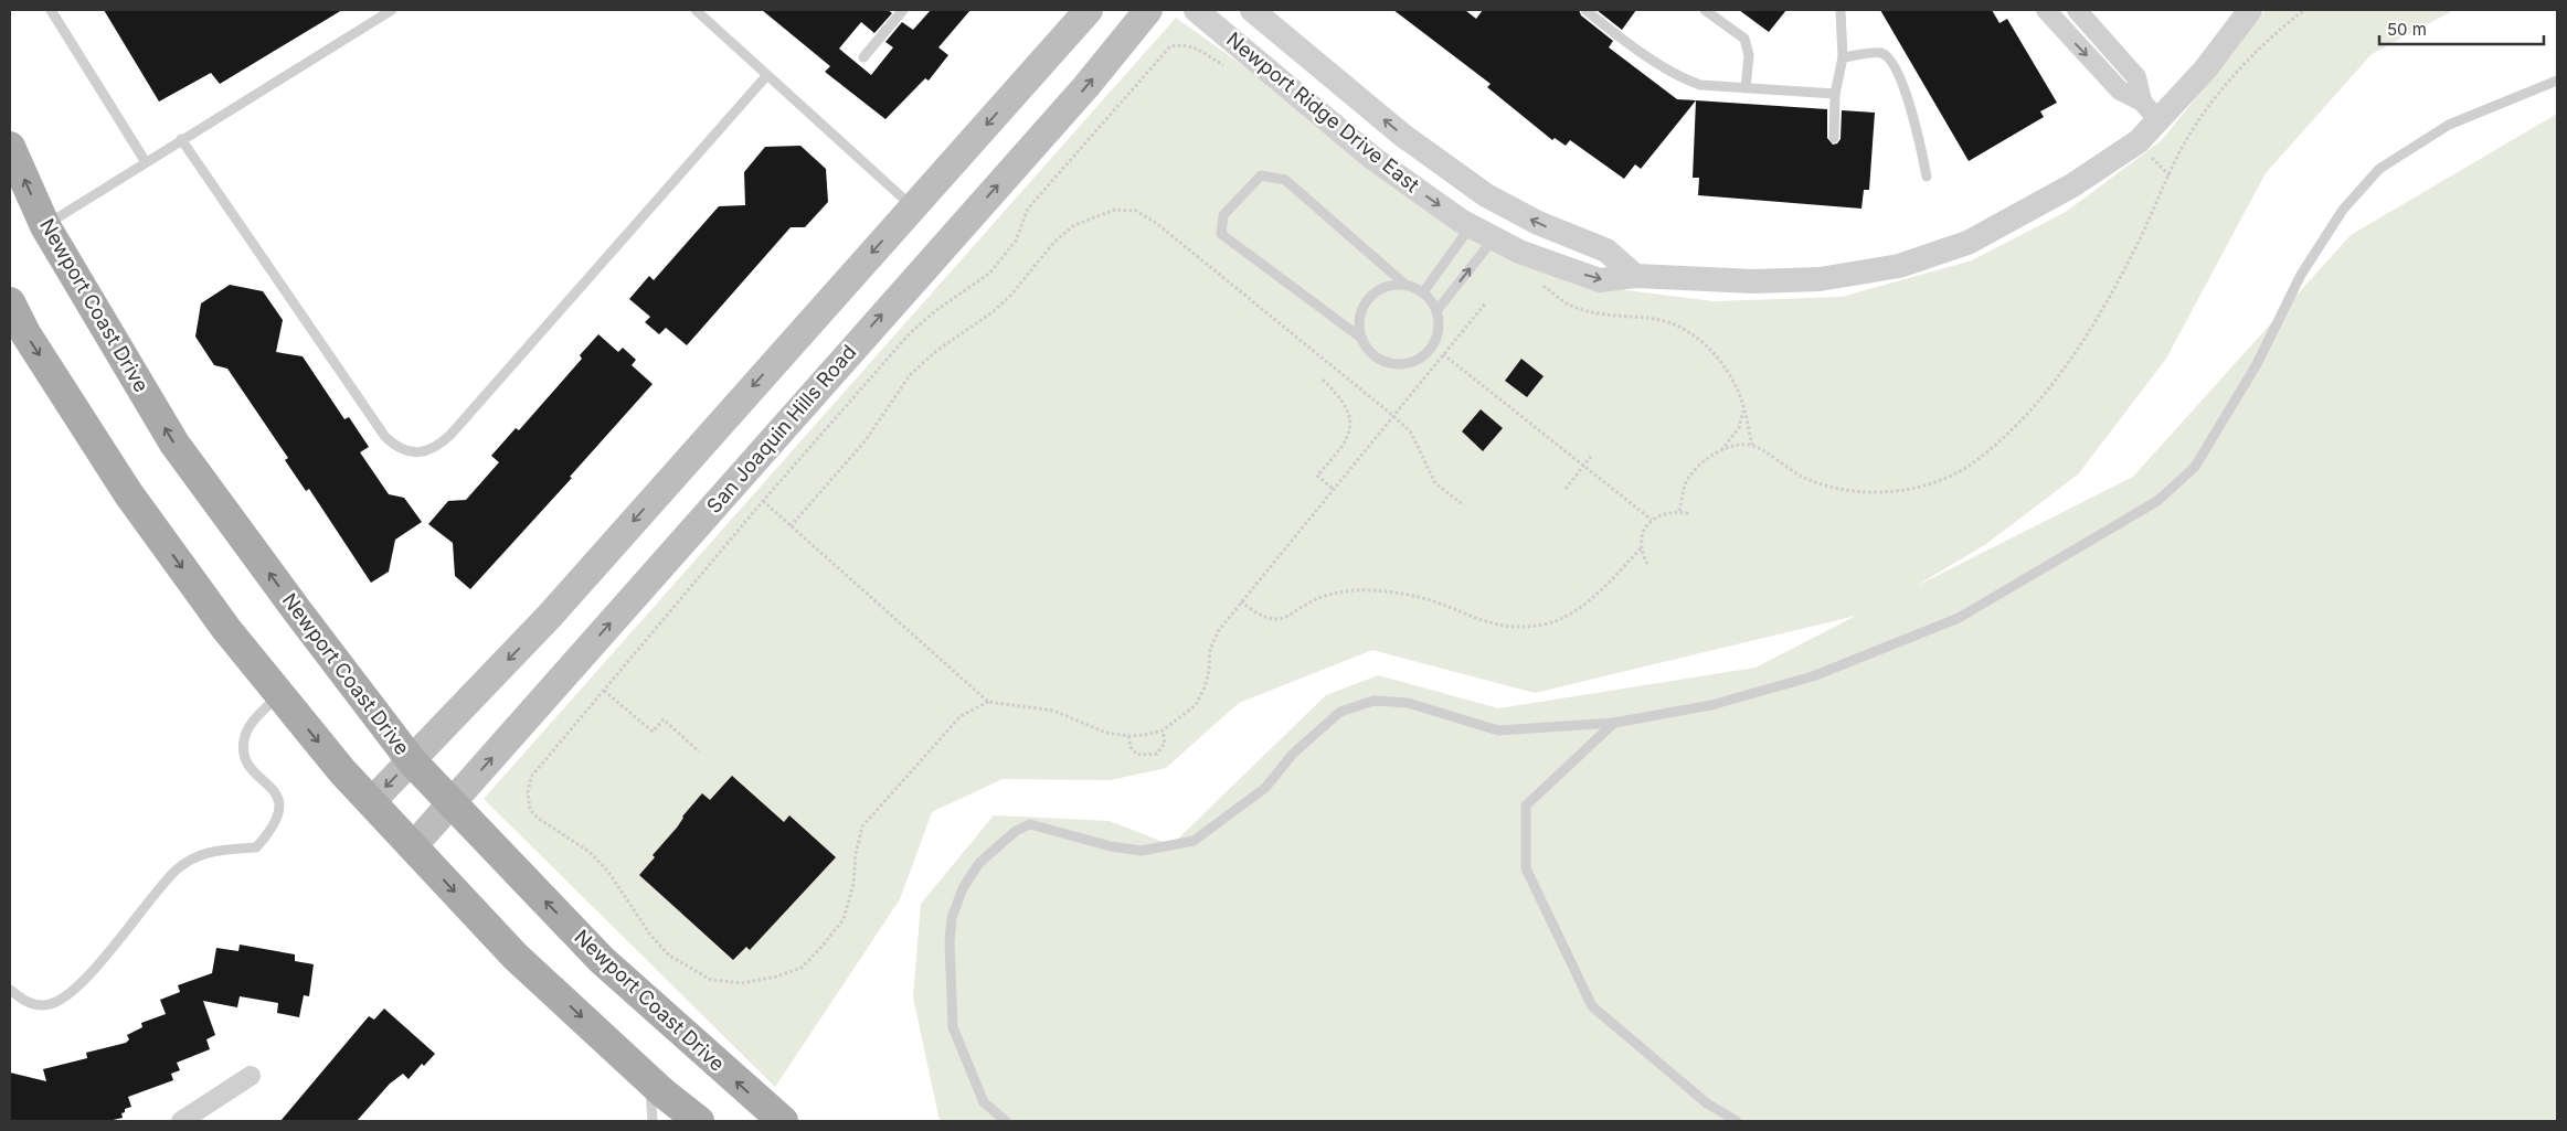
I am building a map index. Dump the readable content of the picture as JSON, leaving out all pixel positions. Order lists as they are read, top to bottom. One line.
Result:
{"streets":{"main road":["Newport Coast Drive","San Joaquin Hills Road"],"street":["Newport Ridge Drive East"]},"crossings":[["Newport Coast Drive","San Joaquin Hills Road"]],"scale_bar":"50 m"}
